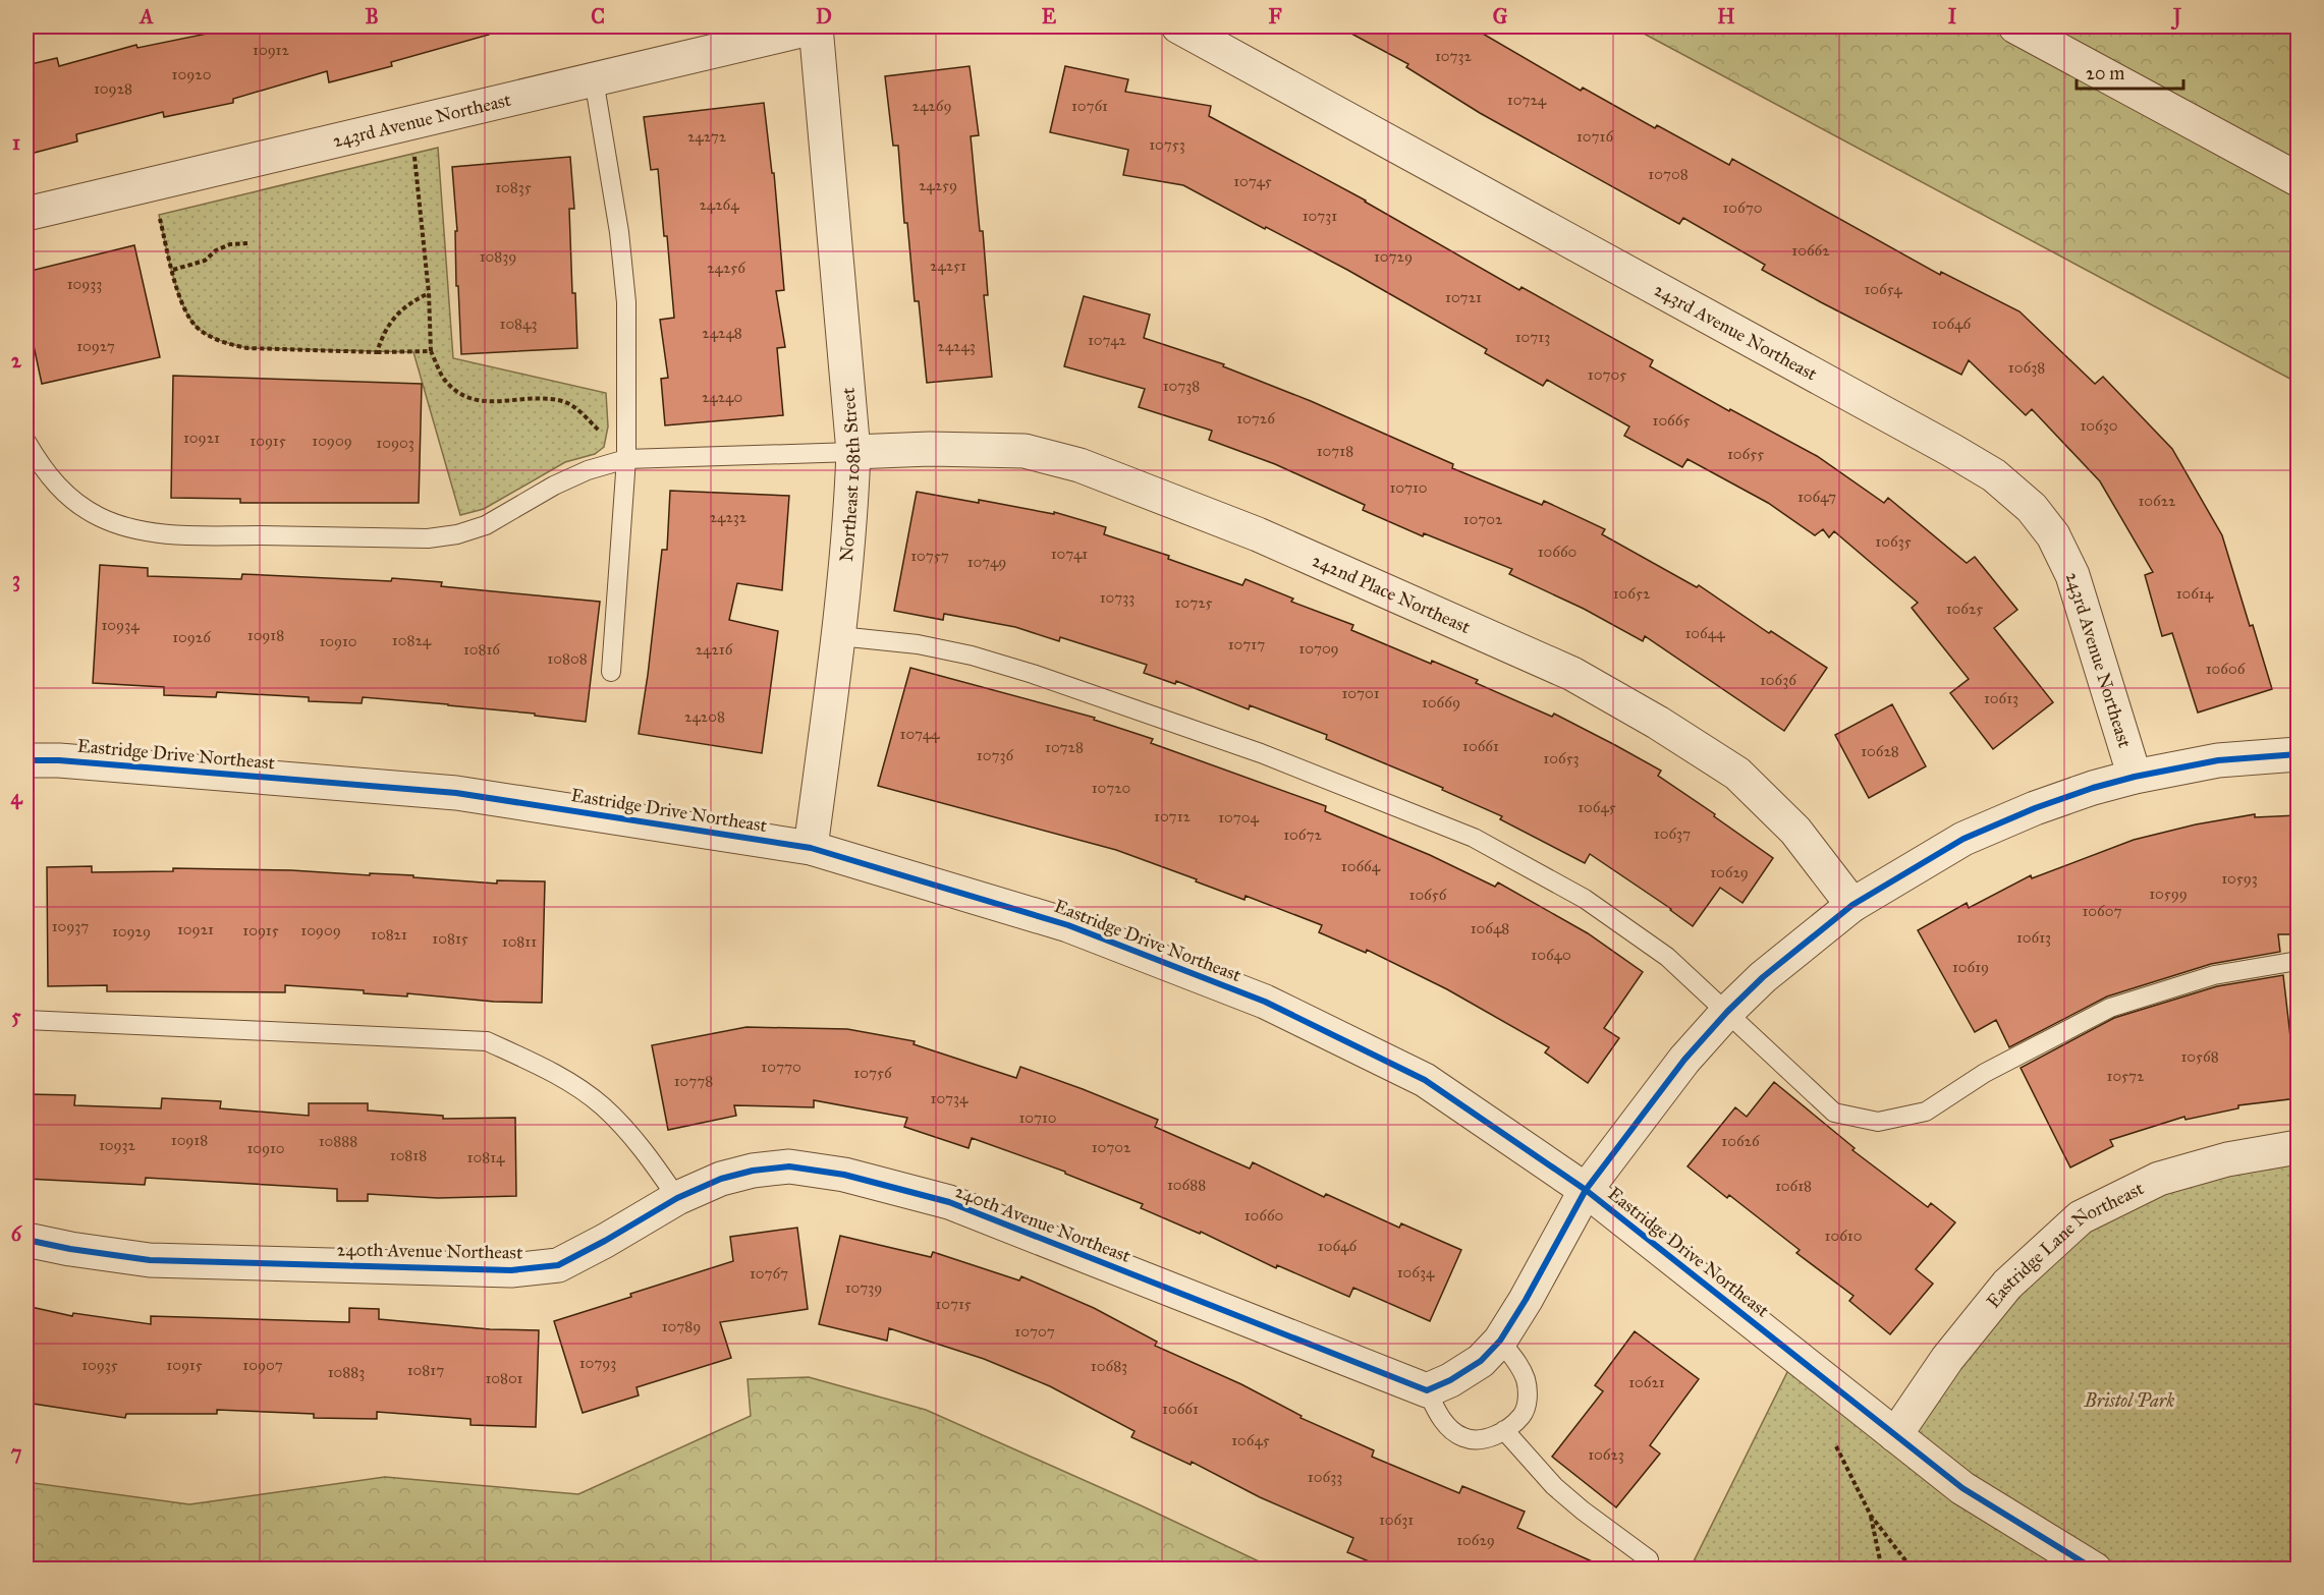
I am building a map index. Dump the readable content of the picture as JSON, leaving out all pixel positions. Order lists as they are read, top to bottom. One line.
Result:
{"streets":{"street":["243rd Avenue Northeast","Northeast 108th Street","242nd Place Northeast","Eastridge Drive Northeast","240th Avenue Northeast","Eastridge Lane Northeast"]},"crossings":[["243rd Avenue Northeast","Northeast 108th Street"],["Northeast 108th Street","242nd Place Northeast"],["Northeast 108th Street","Eastridge Drive Northeast"],["Eastridge Drive Northeast","Eastridge Lane Northeast"]],"parks":["Bristol Park"],"house_numbers":["10912","10732","10920","10928","10724","24269","10761","24272","10716","10753","10708","10745","24259","10835","24264","10670","10731","10662","10839","10729","24251","24256","10933","10654","10721","10843","10646","24248","10713","10742","10927","24243","10638","10705","10738","24240","10726","10665","10630","10921","10915","10909","10903","10718","10655","10710","10647","10622","24232","10702","10635","10660","10741","10757","10749","10652","10614","10733","10725","10625","10934","10644","10918","10926","10824","10910","10717","10709","10816","24216","10808","10606","10636","10701","10613","10669","24208","10744","10661","10728","10628","10736","10653","10720","10645","10712","10704","10637","10672","10664","10629","10593","10599","10656","10607","10937","10648","10921","10915","10909","10929","10821","10613","10815","10811","10640","10619","10568","10770","10756","10572","10778","10734","10710","10918","10888","10626","10932","10702","10910","10818","10814","10688","10618","10660","10610","10646","10634","10767","10739","10715","10789","10707","10793","10935","10915","10907","10683","10817","10883","10801","10621","10661","10645","10623","10633","10631","10629"],"scale_bar":"20 m","grid":{"columns":["A","B","C","D","E","F","G","H","I","J"],"rows":["1","2","3","4","5","6","7"]}}
